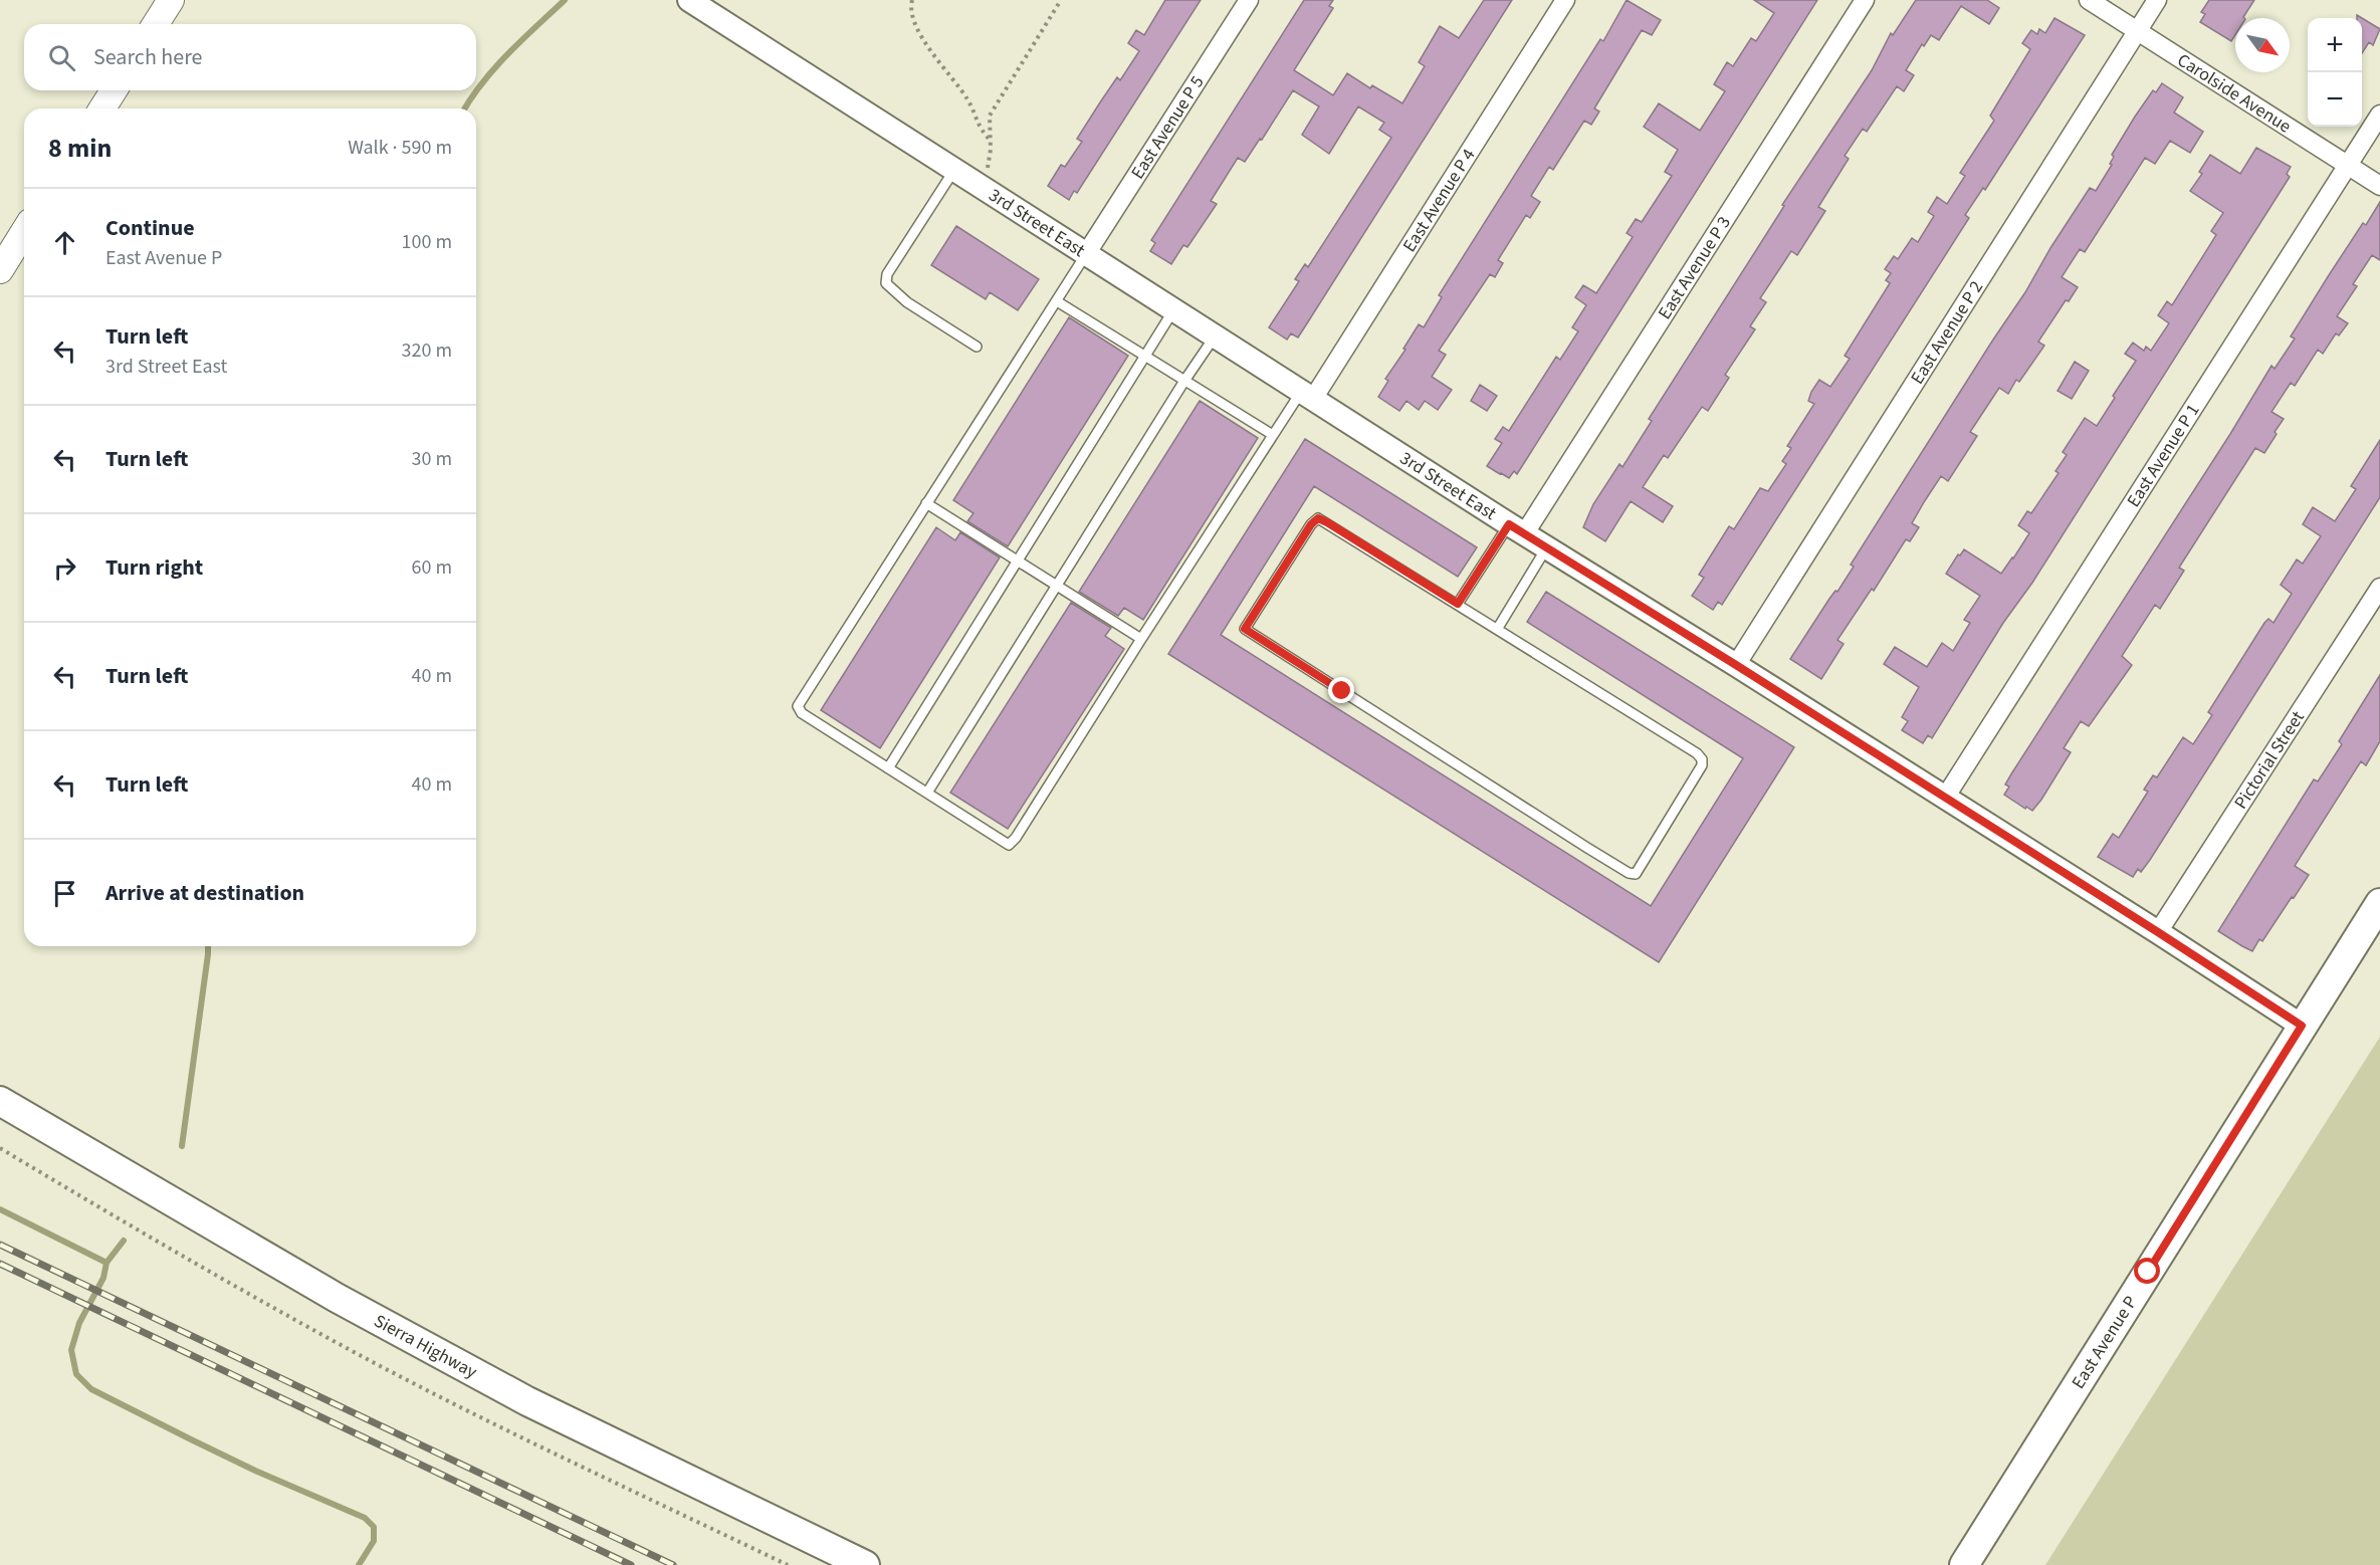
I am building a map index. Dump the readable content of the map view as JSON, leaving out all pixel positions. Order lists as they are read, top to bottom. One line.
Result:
{"streets":{"main road":["East Avenue P","Sierra Highway"],"street":["Carolside Avenue","East Avenue P 5","East Avenue P 4","3rd Street East","East Avenue P 3","East Avenue P 2","East Avenue P 1","Pictorial Street"]},"crossings":[["Carolside Avenue","East Avenue P 2"],["Carolside Avenue","East Avenue P 1"],["East Avenue P 5","3rd Street East"],["East Avenue P 4","3rd Street East"],["3rd Street East","East Avenue P 3"],["3rd Street East","East Avenue P 2"],["3rd Street East","East Avenue P 1"],["3rd Street East","Pictorial Street"],["3rd Street East","East Avenue P"]],"north":"bottom right","page":{"map_buttons":["+","−"],"search":"Search here","heading":["8 min","Walk · 590 m"],"list":[["Continue","East Avenue P","100 m"],["Turn left","3rd Street East","320 m"],["Turn left","30 m"],["Turn right","60 m"],["Turn left","40 m"],["Turn left","40 m"],"Arrive at destination"]}}
